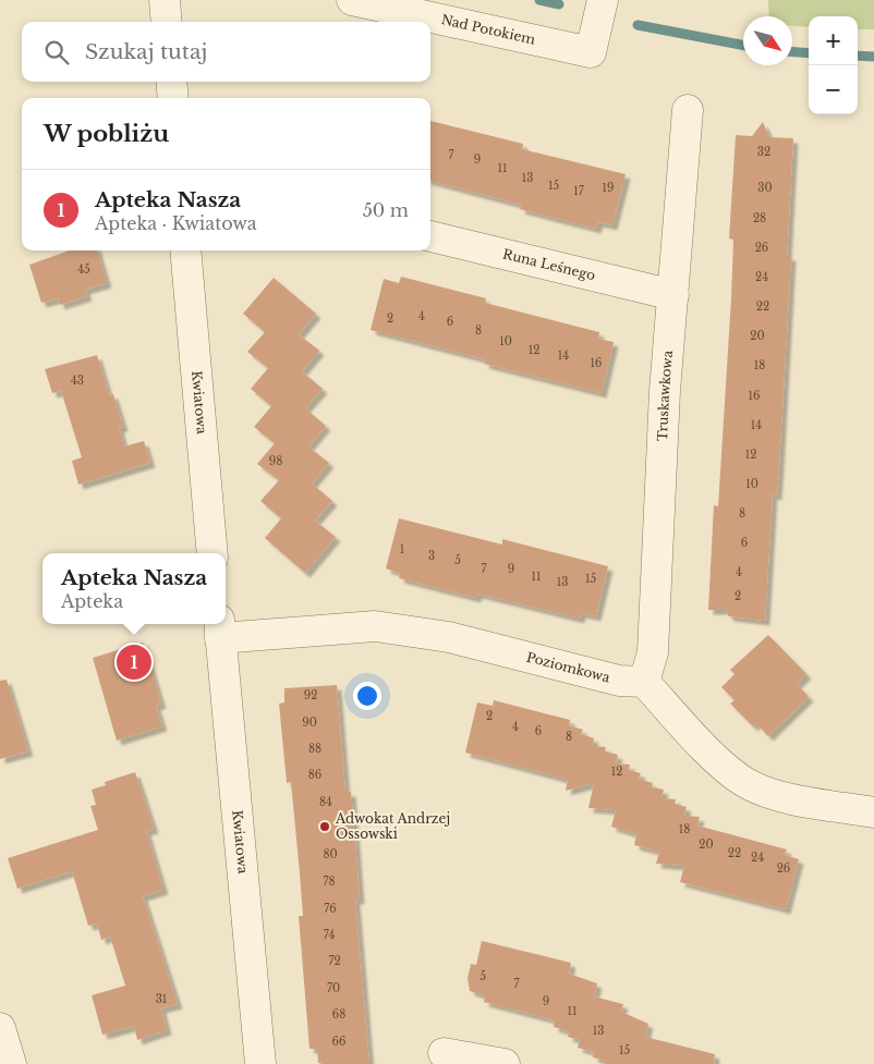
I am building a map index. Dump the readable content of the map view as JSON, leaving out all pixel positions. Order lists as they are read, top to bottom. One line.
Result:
{"streets":{"street":["Nad Potokiem","Runa Leśnego","Truskawkowa","Kwiatowa","Poziomkowa"]},"crossings":[["Runa Leśnego","Truskawkowa"],["Truskawkowa","Poziomkowa"],["Kwiatowa","Poziomkowa"]],"places":["Adwokat Andrzej Ossowski"],"house_numbers":["32","7","9","11","13","15","19","30","17","28","26","45","24","22","4","2","6","8","20","10","12","14","16","18","43","16","14","12","98","10","8","6","1","3","5","7","9","4","11","15","13","2","92","2","90","4","6","8","88","12","86","84","18","20","22","80","24","26","78","76","74","72","5","7","70","31","9","11","68","13","66","15"],"north":"bottom right","page":{"map_buttons":["+","−"],"search":"Szukaj tutaj","heading":"W pobliżu","list":[{"mark":"1","name":"Apteka Nasza","note":"Apteka · Kwiatowa","value":"50 m"}],"popup":["Apteka Nasza","Apteka"],"pins":"1"}}
